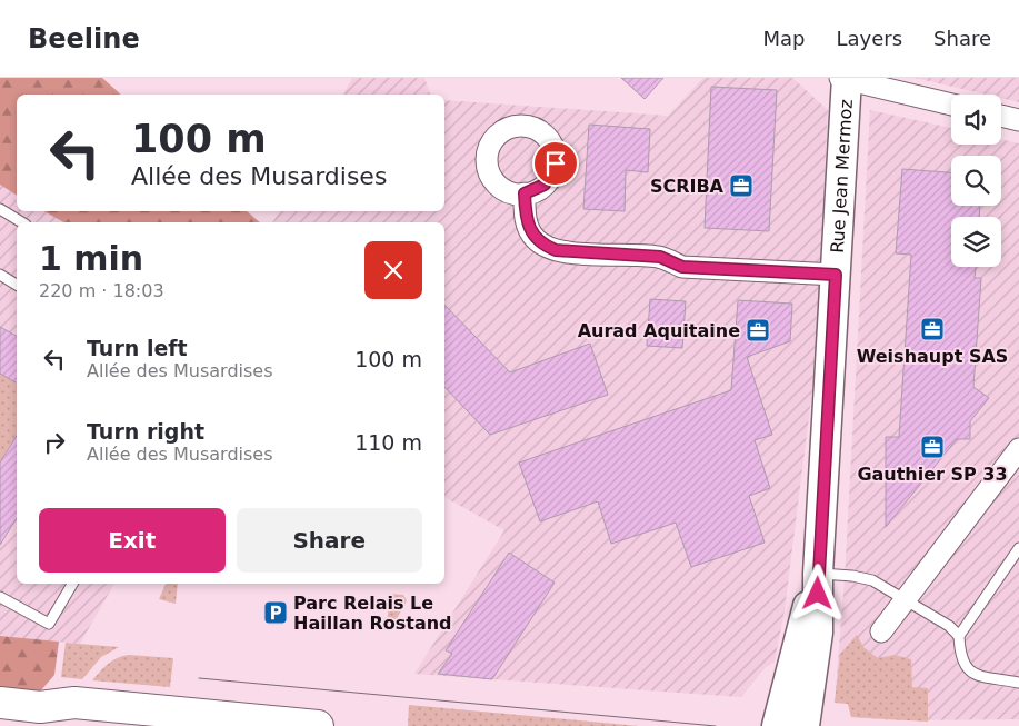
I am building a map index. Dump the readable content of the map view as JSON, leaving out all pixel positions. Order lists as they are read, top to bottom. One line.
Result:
{"streets":{"main road":["Rue Jean Mermoz"]},"places":{"office":["SCRIBA","Weishaupt SAS","Aurad Aquitaine","Gauthier SP 33"],"parking":["Parc Relais Le Haillan Rostand"]},"page":{"header":"Beeline","nav":["Map","Layers","Share"],"turn":["100 m","Allée des Musardises"],"heading":["1 min","220 m · 18:03"],"list":[{"name":"Turn left","note":"Allée des Musardises","value":"100 m"},{"name":"Turn right","note":"Allée des Musardises","value":"110 m"}],"buttons":["Exit","Share"]}}
